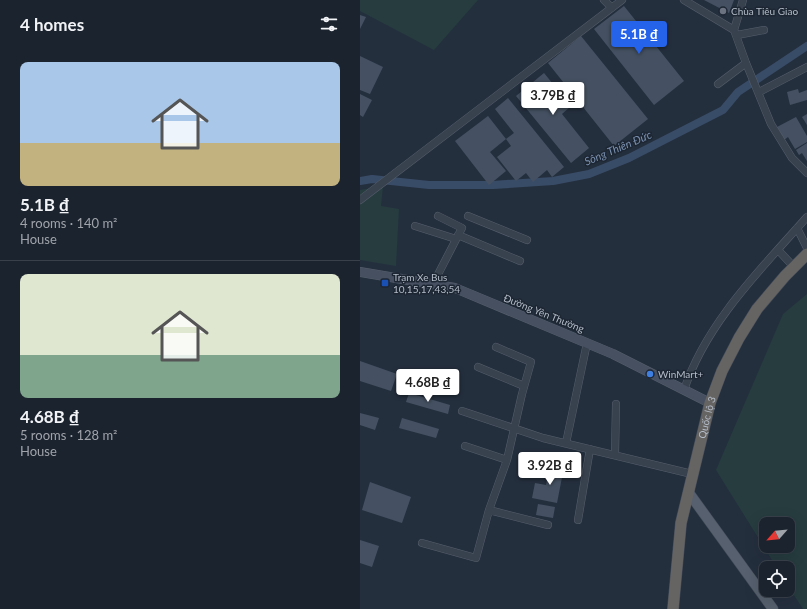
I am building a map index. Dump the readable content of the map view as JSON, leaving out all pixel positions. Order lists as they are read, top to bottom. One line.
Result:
{"streets":{"highway":["Quốc lộ 3"],"main road":["Đường Yên Thường"]},"crossings":[["Đường Yên Thường","Quốc lộ 3"]],"water":["Sông Thiên Đức"],"places":{"other":["Chùa Tiêu Giao","WinMart+"],"transit":["Trạm Xe Bus 10,15,17,43,54"]},"north":"bottom left","page":{"heading":"4 homes","price":["5.1B ₫","3.79B ₫","4.68B ₫","3.92B ₫"],"list":[{"name":"5.1B ₫","note":"4 rooms · 140 m² · House"},{"name":"4.68B ₫","note":"5 rooms · 128 m² · House"}]}}
